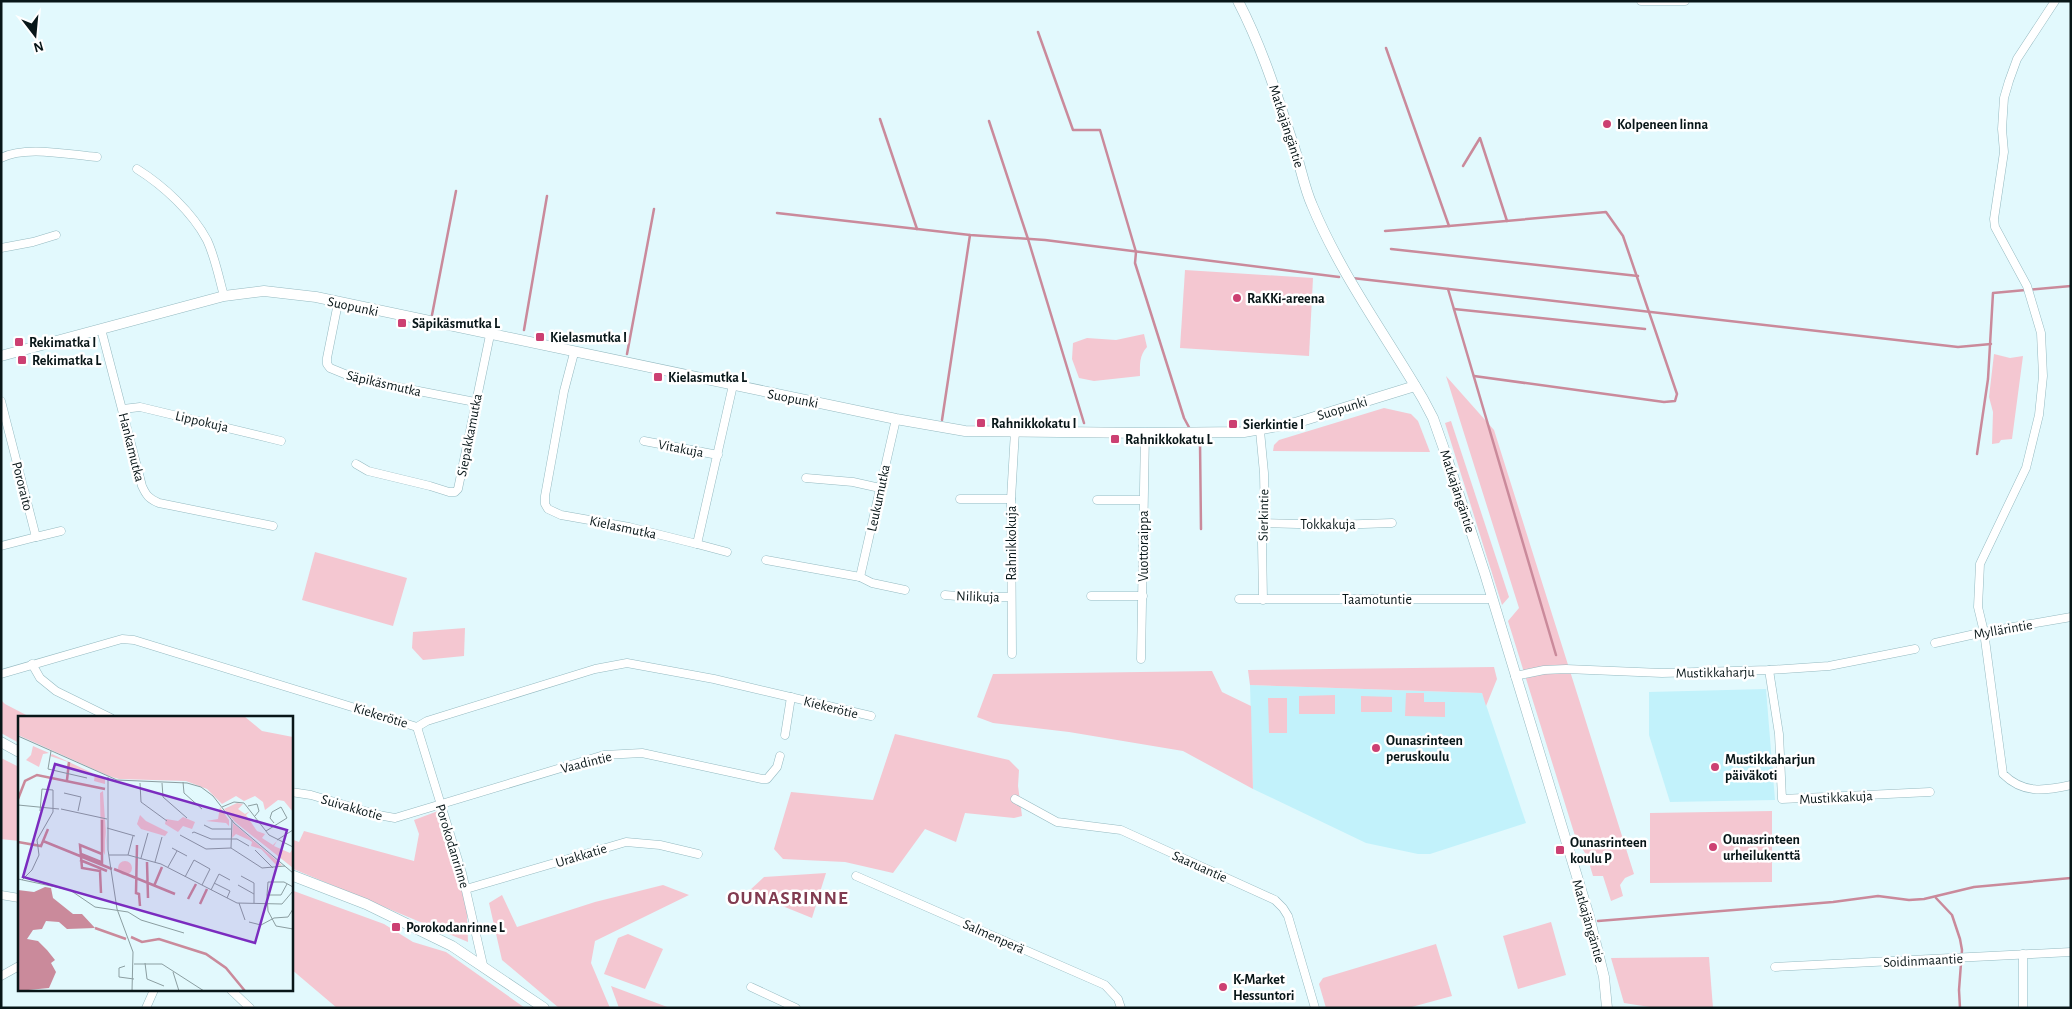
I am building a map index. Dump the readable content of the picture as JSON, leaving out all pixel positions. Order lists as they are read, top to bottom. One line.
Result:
{"streets":{"street":["Matkajängäntie","Suopunki","Säpikäsmutka","Lippokuja","Siepakkamutka","Hankamutka","Vitakuja","Pororaito","Leukumutka","Sierkintie","Tokkakuja","Kielasmutka","Rahnikkokuja","Vuottoraippa","Nilikuja","Taamotuntie","Myllärintie","Mustikkaharju","Kiekerötie","Vaadintie","Mustikkakuja","Suivakkotie","Porokodanrinne","Urakkatie","Saaruantie","Salmenperä","Soidinmaantie"]},"crossings":[["Matkajängäntie","Suopunki"],["Matkajängäntie","Taamotuntie"],["Matkajängäntie","Mustikkaharju"],["Suopunki","Säpikäsmutka"],["Suopunki","Siepakkamutka"],["Suopunki","Hankamutka"],["Suopunki","Leukumutka"],["Suopunki","Sierkintie"],["Suopunki","Kielasmutka"],["Suopunki","Rahnikkokuja"],["Suopunki","Vuottoraippa"],["Säpikäsmutka","Siepakkamutka"],["Lippokuja","Hankamutka"],["Sierkintie","Tokkakuja"],["Sierkintie","Taamotuntie"],["Rahnikkokuja","Nilikuja"],["Mustikkaharju","Mustikkakuja"],["Kiekerötie","Porokodanrinne"],["Vaadintie","Suivakkotie"],["Vaadintie","Porokodanrinne"],["Suivakkotie","Porokodanrinne"],["Porokodanrinne","Urakkatie"]],"districts":["OUNASRINNE"],"places":{"other":["Kolpeneen linna","RaKKi-areena","Ounasrinteen peruskoulu","Mustikkaharjun päiväkoti","Ounasrinteen urheilukenttä","K-Market Hessuntori"],"transit":["Säpikäsmutka L","Kielasmutka I","Rekimatka I","Rekimatka L","Kielasmutka L","Rahnikkokatu I","Sierkintie I","Rahnikkokatu L","Ounasrinteen koulu P","Porokodanrinne L"]},"north":"bottom"}
